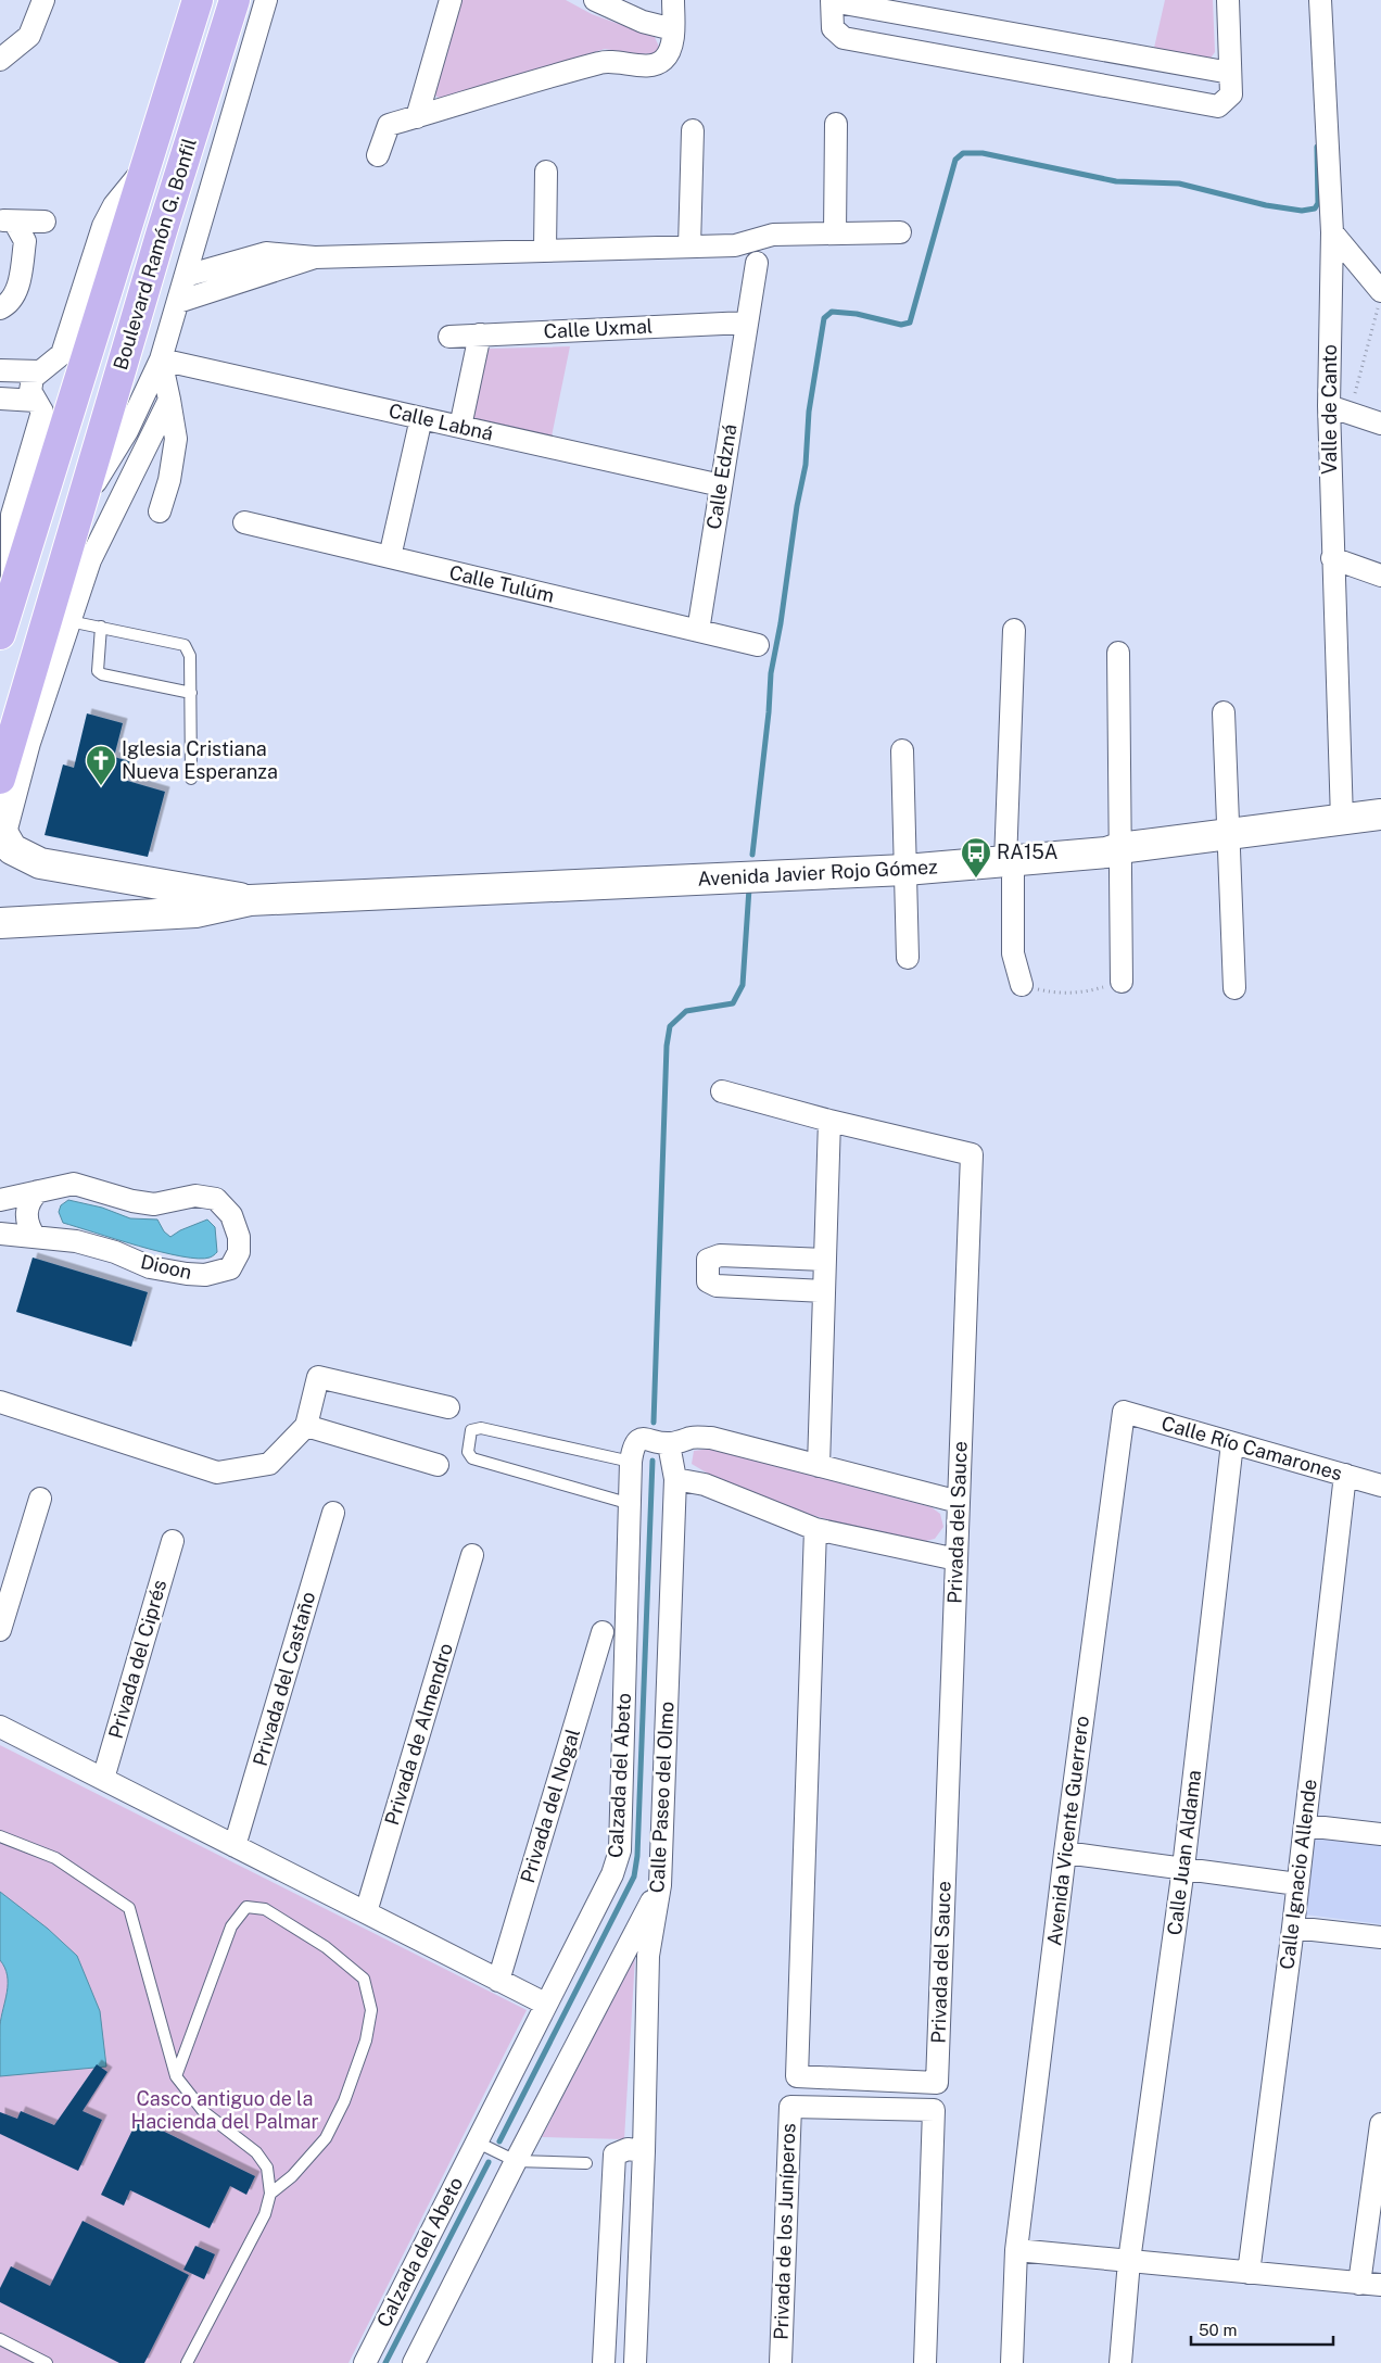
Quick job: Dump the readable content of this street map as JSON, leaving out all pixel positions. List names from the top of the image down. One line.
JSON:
{"streets":{"main road":["Boulevard Ramón G. Bonfil"],"street":["Calle Uxmal","Valle de Canto","Calle Labná","Calle Edzná","Calle Tulúm","Avenida Javier Rojo Gómez","Dioon","Calle Río Camarones","Privada del Sauce","Privada del Ciprés","Privada del Castaño","Privada de Almendro","Calzada del Abeto","Calle Paseo del Olmo","Privada del Nogal","Avenida Vicente Guerrero","Calle Juan Aldama","Calle Ignacio Allende","Privada de los Juníperos"]},"crossings":[["Boulevard Ramón G. Bonfil","Calle Labná"],["Calle Uxmal","Calle Edzná"],["Valle de Canto","Avenida Javier Rojo Gómez"],["Calle Labná","Calle Edzná"],["Calle Edzná","Calle Tulúm"],["Calle Río Camarones","Avenida Vicente Guerrero"],["Calle Río Camarones","Calle Juan Aldama"],["Calle Río Camarones","Calle Ignacio Allende"],["Calzada del Abeto","Calle Paseo del Olmo"]],"parks":["Casco antiguo de la Hacienda del Palmar"],"places":{"church":["Iglesia Cristiana Nueva Esperanza"],"bus stop":["RA15A"]},"scale_bar":"50 m"}
